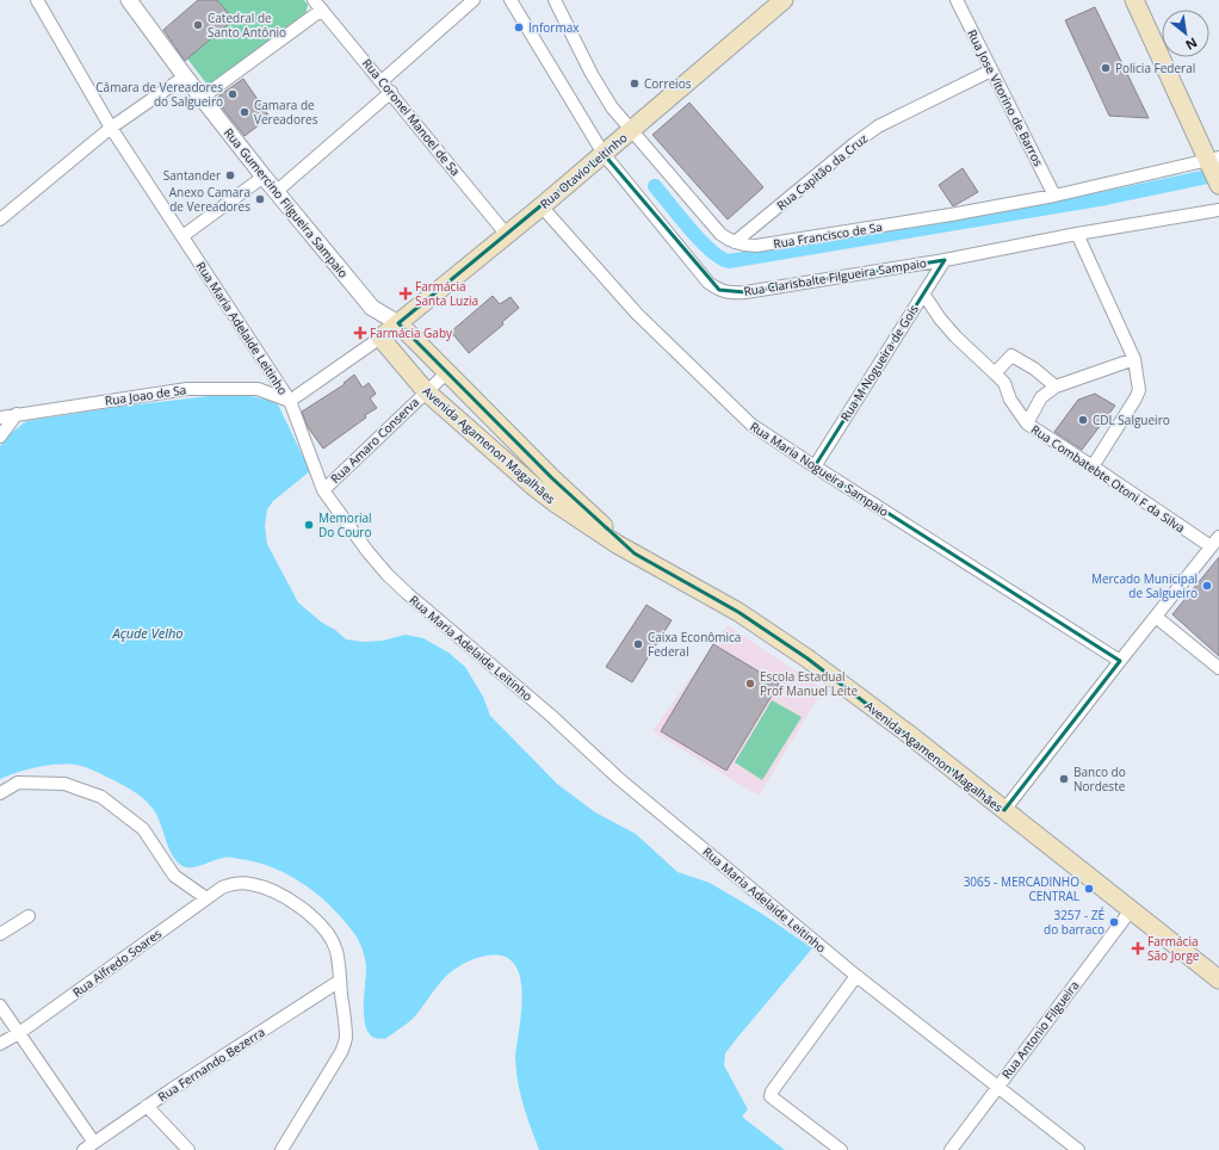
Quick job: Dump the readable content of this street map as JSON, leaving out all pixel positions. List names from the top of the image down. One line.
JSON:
{"streets":{"main road":["Rua Otavio Leitinho","Avenida Agamenon Magalhães"],"street":["Rua Jose Vitorino de Barros","Rua Coronel Manoel de Sa","Rua Capitão da Cruz","Rua Gumercino Filgueira Sampaio","Rua Francisco de Sa","Rua Clarisbalte Filgueira Sampaio","Rua Maria Adelaide Leitinho","Rua M Nogueira de Gois","Rua Joao de Sa","Rua Amaro Conserva","Rua Maria Nogueira Sampaio","Rua Combatebte Otoni F da Silva","Rua Alfredo Soares","Rua Antonio Filgueira","Rua Fernando Bezerra"]},"crossings":[["Rua Jose Vitorino de Barros","Rua Capitão da Cruz"],["Rua Jose Vitorino de Barros","Rua Francisco de Sa"],["Rua Coronel Manoel de Sa","Rua Otavio Leitinho"],["Rua Otavio Leitinho","Rua Gumercino Filgueira Sampaio"],["Rua Otavio Leitinho","Rua Francisco de Sa"],["Rua Otavio Leitinho","Rua Clarisbalte Filgueira Sampaio"],["Rua Otavio Leitinho","Avenida Agamenon Magalhães"],["Rua Otavio Leitinho","Rua Maria Nogueira Sampaio"],["Rua Capitão da Cruz","Rua Francisco de Sa"],["Rua Gumercino Filgueira Sampaio","Avenida Agamenon Magalhães"],["Rua Clarisbalte Filgueira Sampaio","Rua M Nogueira de Gois"],["Rua Maria Adelaide Leitinho","Rua Joao de Sa"],["Rua Maria Adelaide Leitinho","Rua Amaro Conserva"],["Rua Maria Adelaide Leitinho","Rua Antonio Filgueira"],["Rua M Nogueira de Gois","Rua Maria Nogueira Sampaio"],["Rua M Nogueira de Gois","Rua Combatebte Otoni F da Silva"],["Rua Amaro Conserva","Avenida Agamenon Magalhães"],["Avenida Agamenon Magalhães","Rua Antonio Filgueira"],["Rua Alfredo Soares","Rua Fernando Bezerra"]],"water":["Açude Velho"],"places":{"other":["Catedral de Santo Antônio","Informax","Policia Federal","Correios","Câmara de Vereadores do Salgueiro","Camara de Vereadores","Santander","Anexo Camara de Vereadores","CDL Salgueiro","Memorial Do Couro","Mercado Municipal de Salgueiro","Caixa Econômica Federal","Escola Estadual Prof Manuel Leite","Banco do Nordeste","3065 - MERCADINHO CENTRAL","3257 - ZÉ do barraco"],"health":["Farmácia Santa Luzia","Farmácia Gaby","Farmácia São Jorge"]},"north":"bottom right"}
